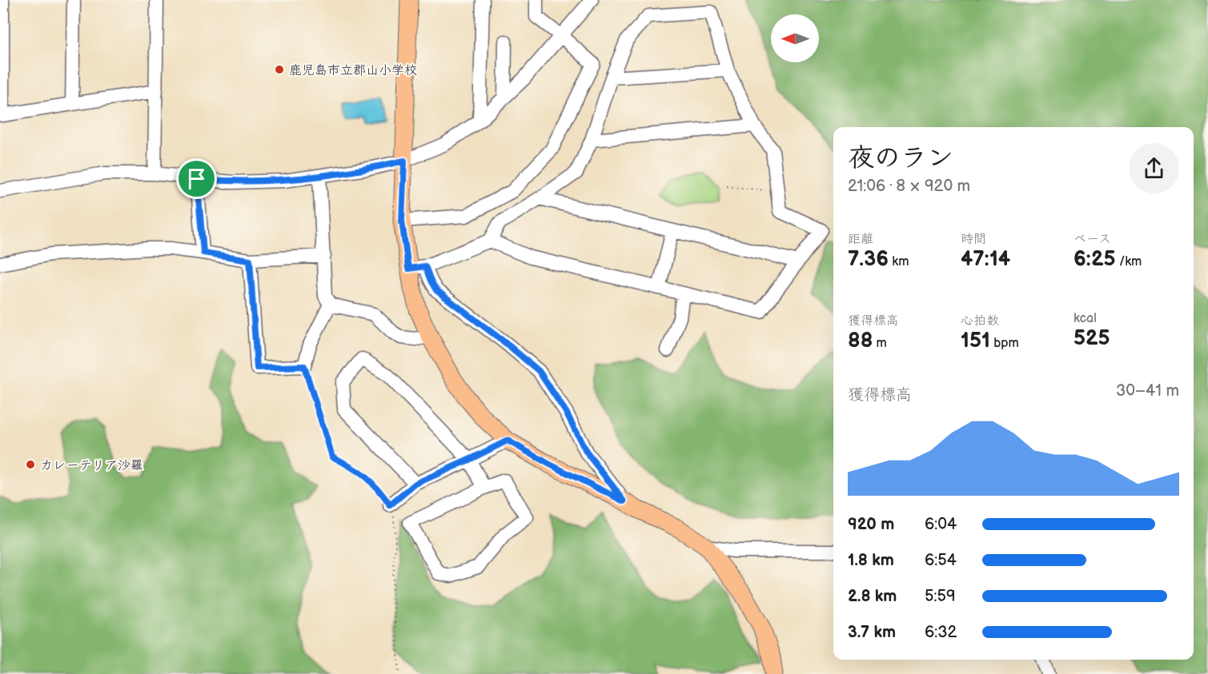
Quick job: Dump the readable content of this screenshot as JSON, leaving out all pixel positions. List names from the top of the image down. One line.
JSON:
{"places":["鹿児島市立郡山小学校","カレーテリア沙羅"],"north":"left","page":{"heading":["夜のラン","21:06 · 8 × 920 m"],"stats":[["距離","7.36 km"],["時間","47:14"],["ペース","6:25 /km"],["獲得標高","88 m"],["心拍数","151 bpm"],["kcal","525"]],"chart":["獲得標高","30–41 m"],"list":[{"name":"920 m","note":"6:04"},{"name":"1.8 km","note":"6:54"},{"name":"2.8 km","note":"5:59"},{"name":"3.7 km","note":"6:32"}]}}
